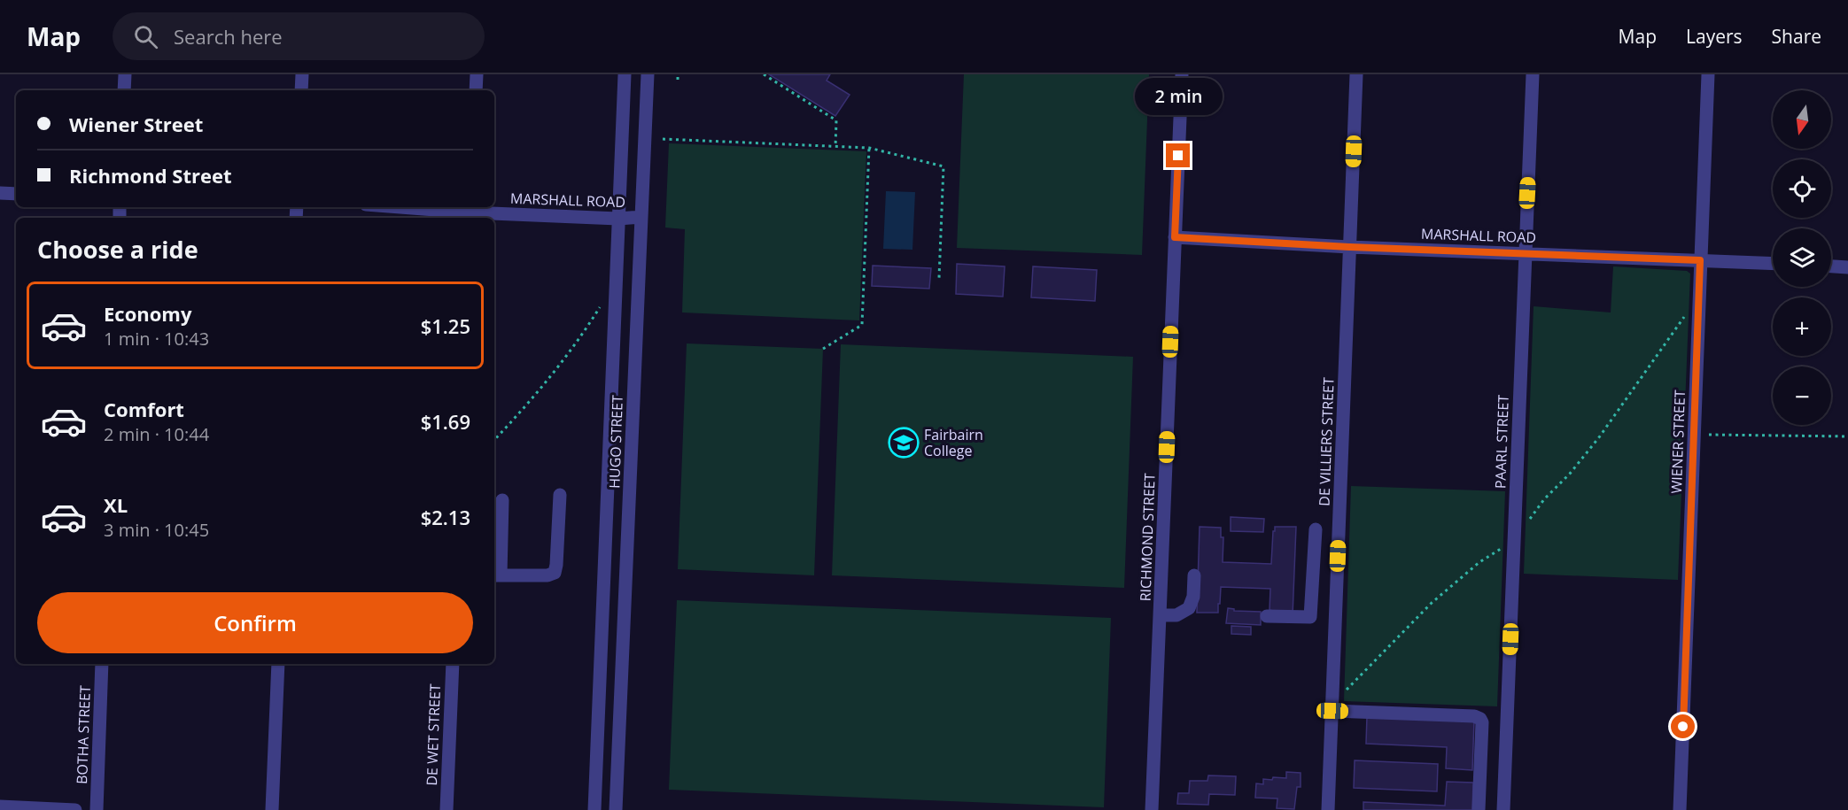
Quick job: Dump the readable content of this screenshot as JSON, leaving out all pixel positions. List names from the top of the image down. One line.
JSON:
{"streets":{"street":["MARSHALL ROAD","HUGO STREET","DE VILLIERS STREET","PAARL STREET","WIENER STREET","RICHMOND STREET","BOTHA STREET","DE WET STREET"]},"crossings":[["MARSHALL ROAD","HUGO STREET"],["MARSHALL ROAD","DE VILLIERS STREET"],["MARSHALL ROAD","PAARL STREET"],["MARSHALL ROAD","WIENER STREET"],["MARSHALL ROAD","RICHMOND STREET"]],"places":{"school or university":["Fairbairn College"]},"north":"bottom","page":{"header":"Map","search":"Search here","nav":["Map","Layers","Share"],"bubble":"2 min","map_buttons":["+","−"],"banner":["Wiener Street","Richmond Street"],"heading":"Choose a ride","list":[{"name":"Economy","note":"1 min · 10:43","value":"$1.25"},{"name":"Comfort","note":"2 min · 10:44","value":"$1.69"},{"name":"XL","note":"3 min · 10:45","value":"$2.13"}],"buttons":"Confirm"}}
